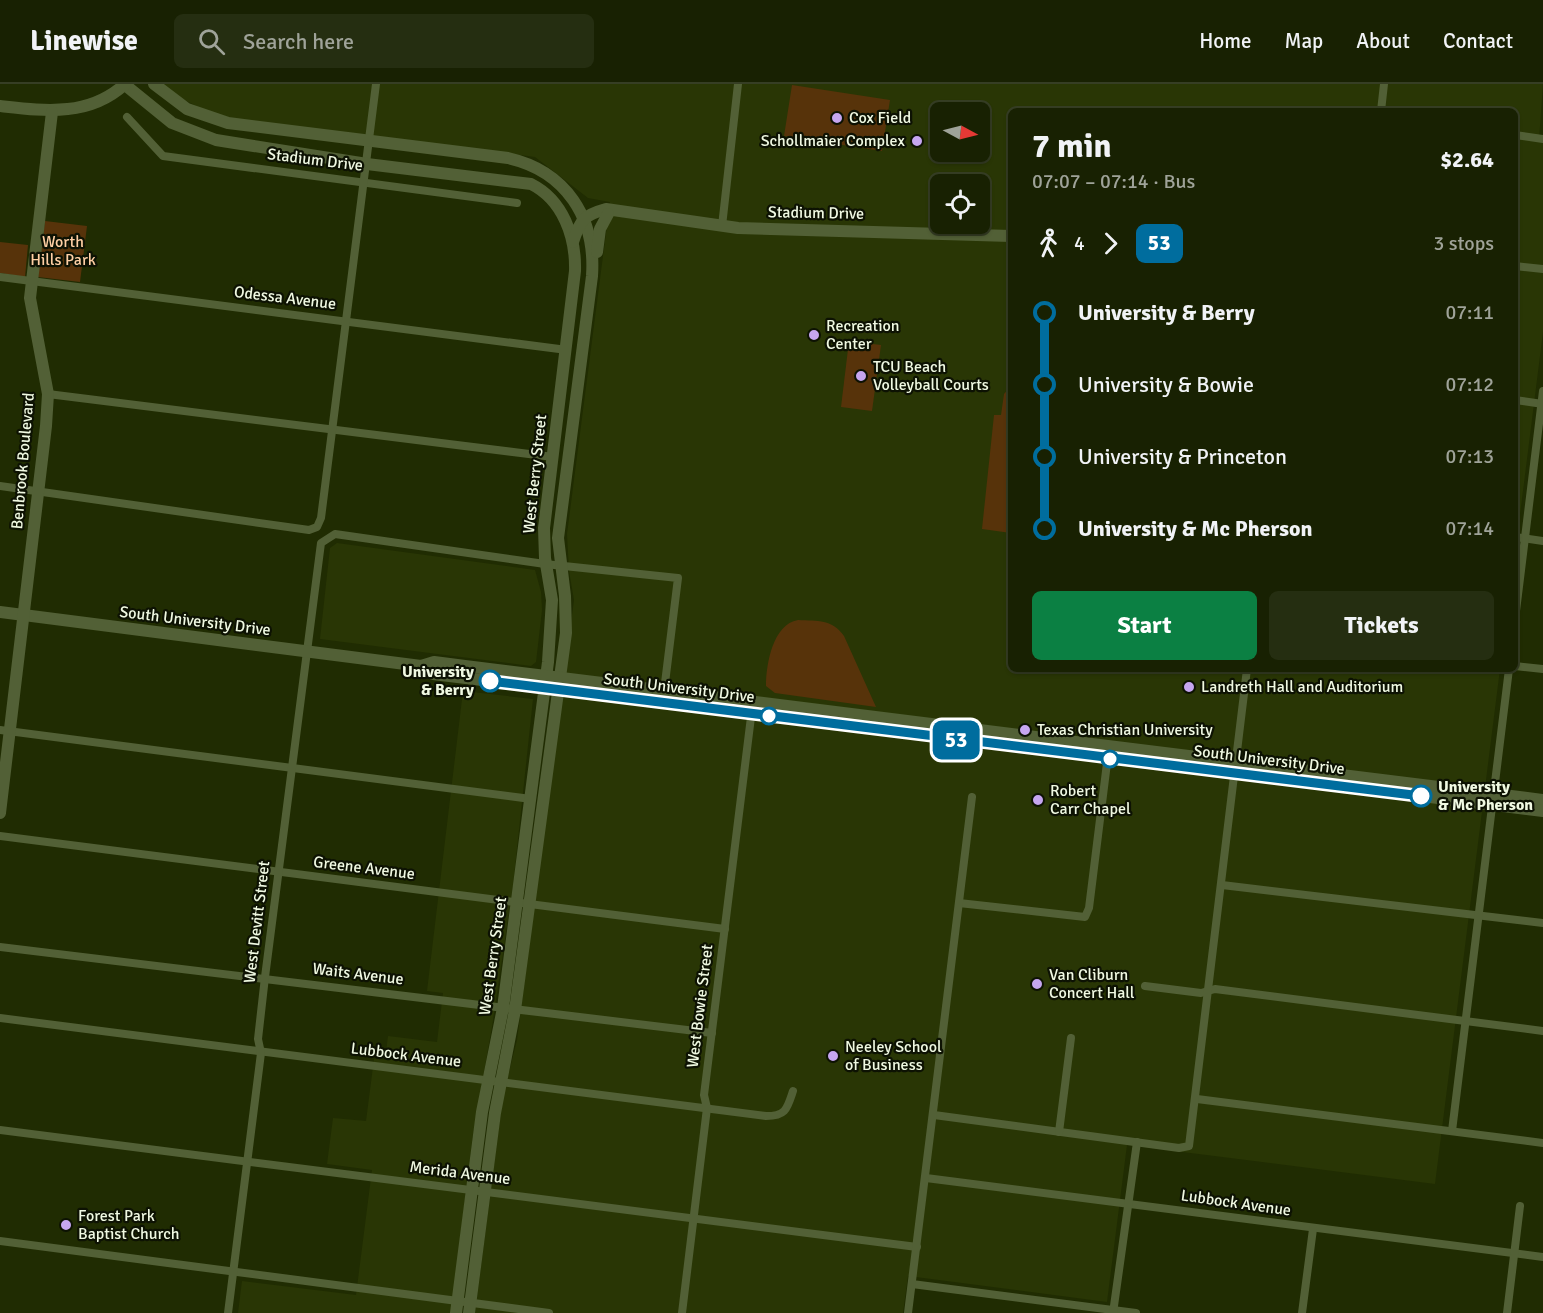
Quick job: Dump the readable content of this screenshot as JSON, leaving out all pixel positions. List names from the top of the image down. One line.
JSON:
{"streets":{"main road":["Stadium Drive","Benbrook Boulevard","West Berry Street","South University Drive"],"street":["Odessa Avenue","Greene Avenue","West Devitt Street","Waits Avenue","West Bowie Street","Lubbock Avenue","Merida Avenue"]},"crossings":[["Stadium Drive","West Berry Street"],["Odessa Avenue","Benbrook Boulevard"],["Odessa Avenue","West Berry Street"],["Benbrook Boulevard","South University Drive"],["West Berry Street","South University Drive"],["West Berry Street","Greene Avenue"],["West Berry Street","West Devitt Street"],["West Berry Street","Waits Avenue"],["West Berry Street","Lubbock Avenue"],["West Berry Street","Merida Avenue"],["South University Drive","West Devitt Street"],["South University Drive","West Bowie Street"],["Greene Avenue","West Devitt Street"],["Greene Avenue","West Bowie Street"],["West Devitt Street","Waits Avenue"],["West Devitt Street","Lubbock Avenue"],["West Devitt Street","Merida Avenue"],["Waits Avenue","West Bowie Street"],["West Bowie Street","Lubbock Avenue"],["West Bowie Street","Merida Avenue"]],"parks":["Worth Hills Park"],"places":["Cox Field","Schollmaier Complex","Recreation Center","TCU Beach Volleyball Courts","University & Berry","Landreth Hall and Auditorium","Texas Christian University","University & Mc Pherson","Robert Carr Chapel","Van Cliburn Concert Hall","Neeley School of Business","Forest Park Baptist Church"],"lines":["bus line 53"],"north":"right","page":{"header":"Linewise","search":"Search here","nav":["Home","Map","About","Contact"],"on_map":"53","heading":["7 min","07:07 – 07:14 · Bus","$2.64"],"legs":["4","53","3 stops"],"list":[{"name":"University & Berry","value":"07:11"},{"name":"University & Bowie","value":"07:12"},{"name":"University & Princeton","value":"07:13"},{"name":"University & Mc Pherson","value":"07:14"}],"buttons":["Start","Tickets"]}}
